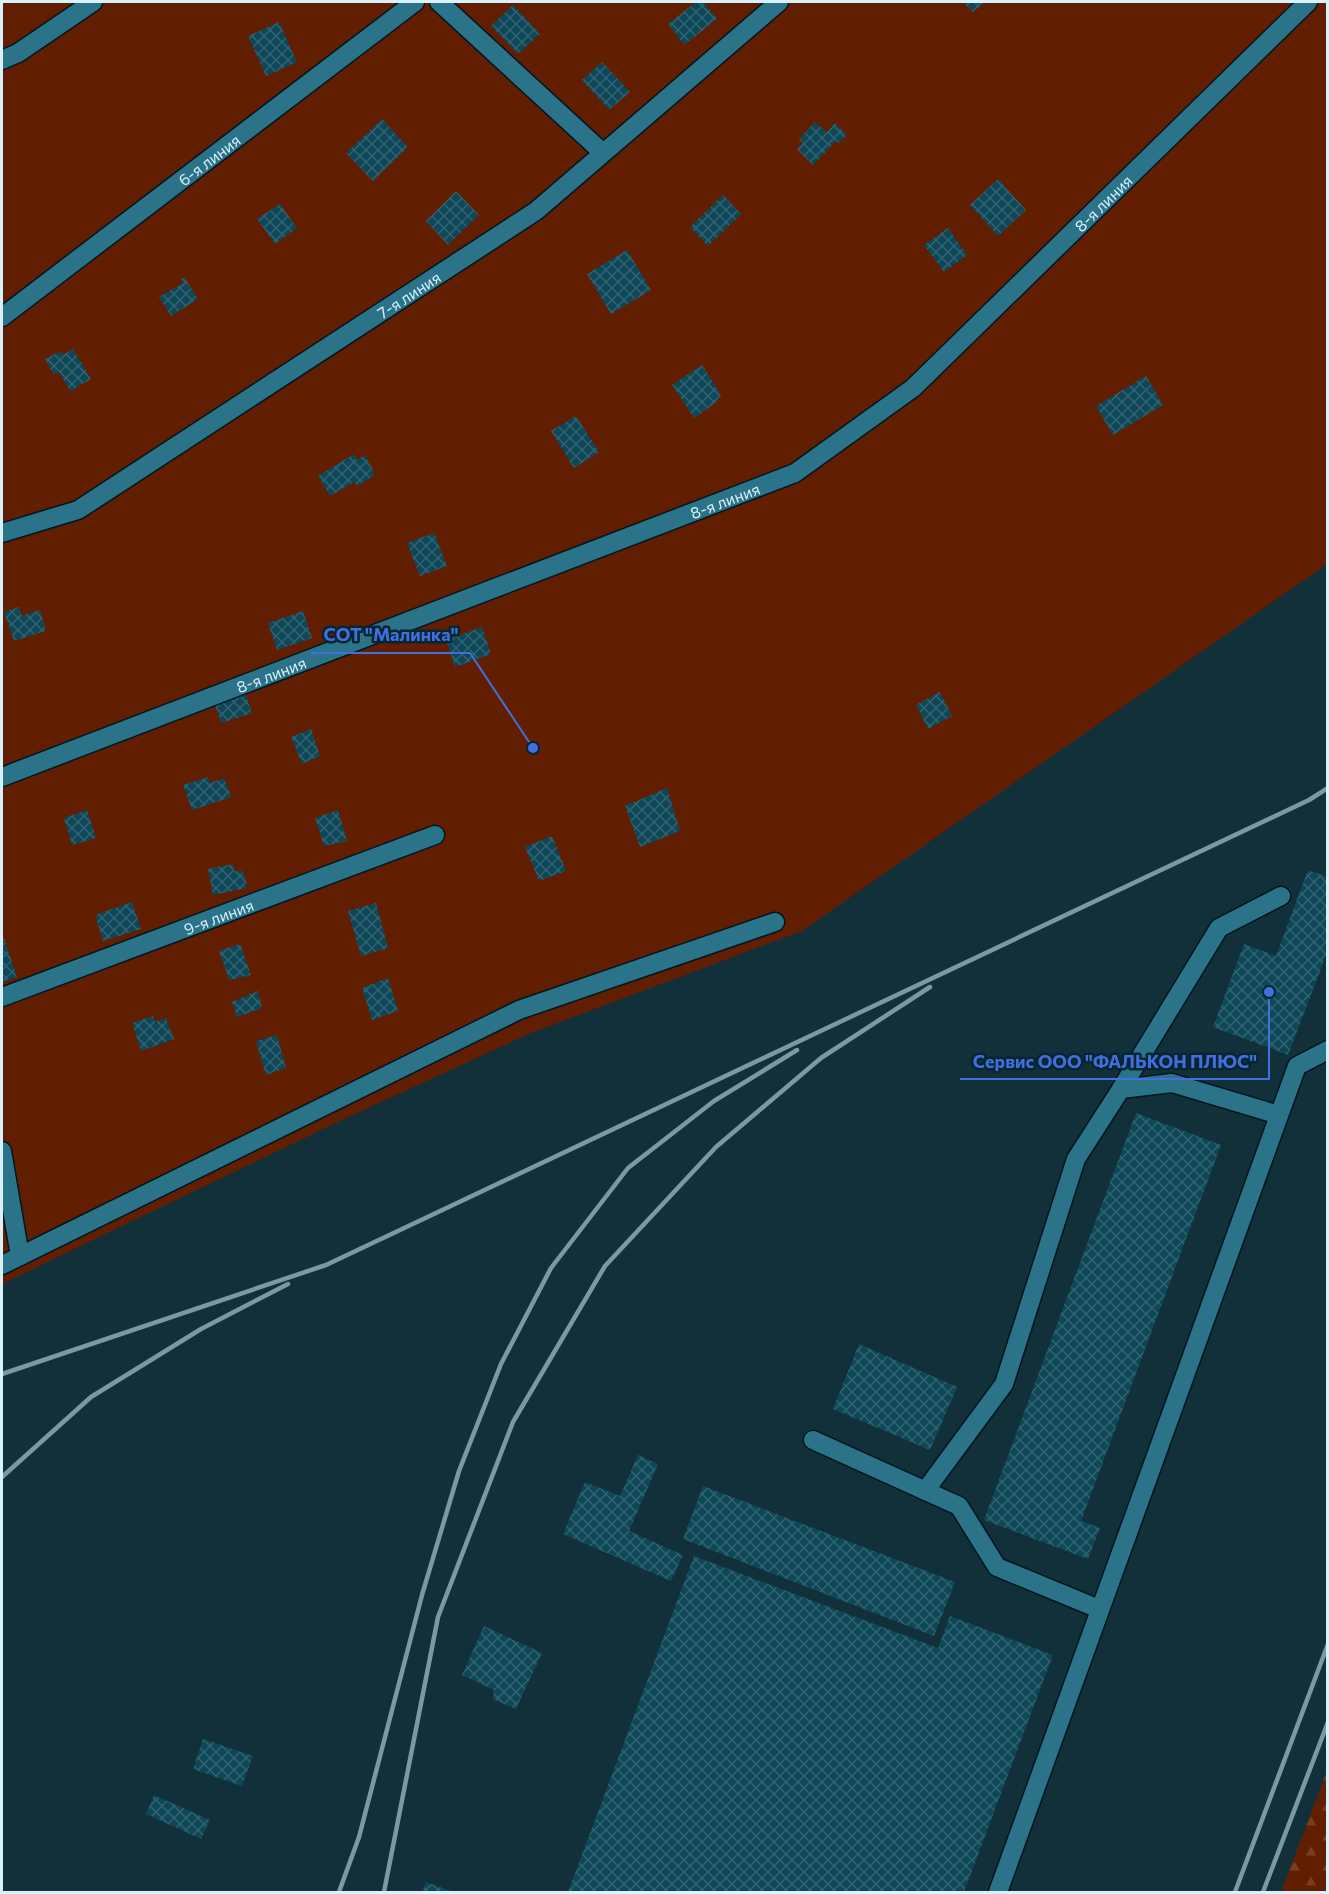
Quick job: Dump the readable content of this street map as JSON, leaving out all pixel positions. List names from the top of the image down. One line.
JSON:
{"streets":{"lane":["6-я линия","8-я линия","7-я линия","9-я линия"]},"places":["СОТ \"Малинка\"","Сервис ООО \"ФАЛЬКОН ПЛЮС\""]}
